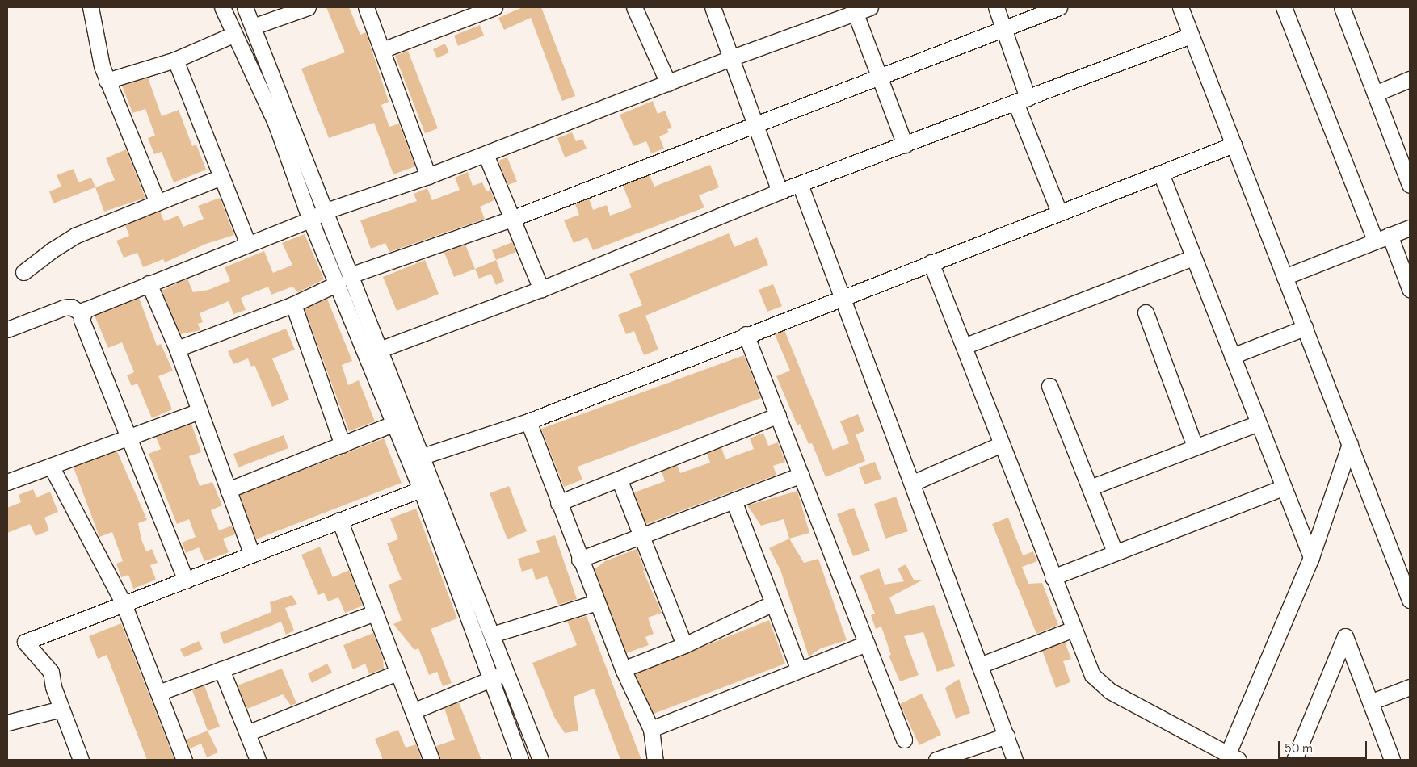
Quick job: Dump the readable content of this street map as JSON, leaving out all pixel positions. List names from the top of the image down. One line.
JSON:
{"scale_bar":"50 m"}
